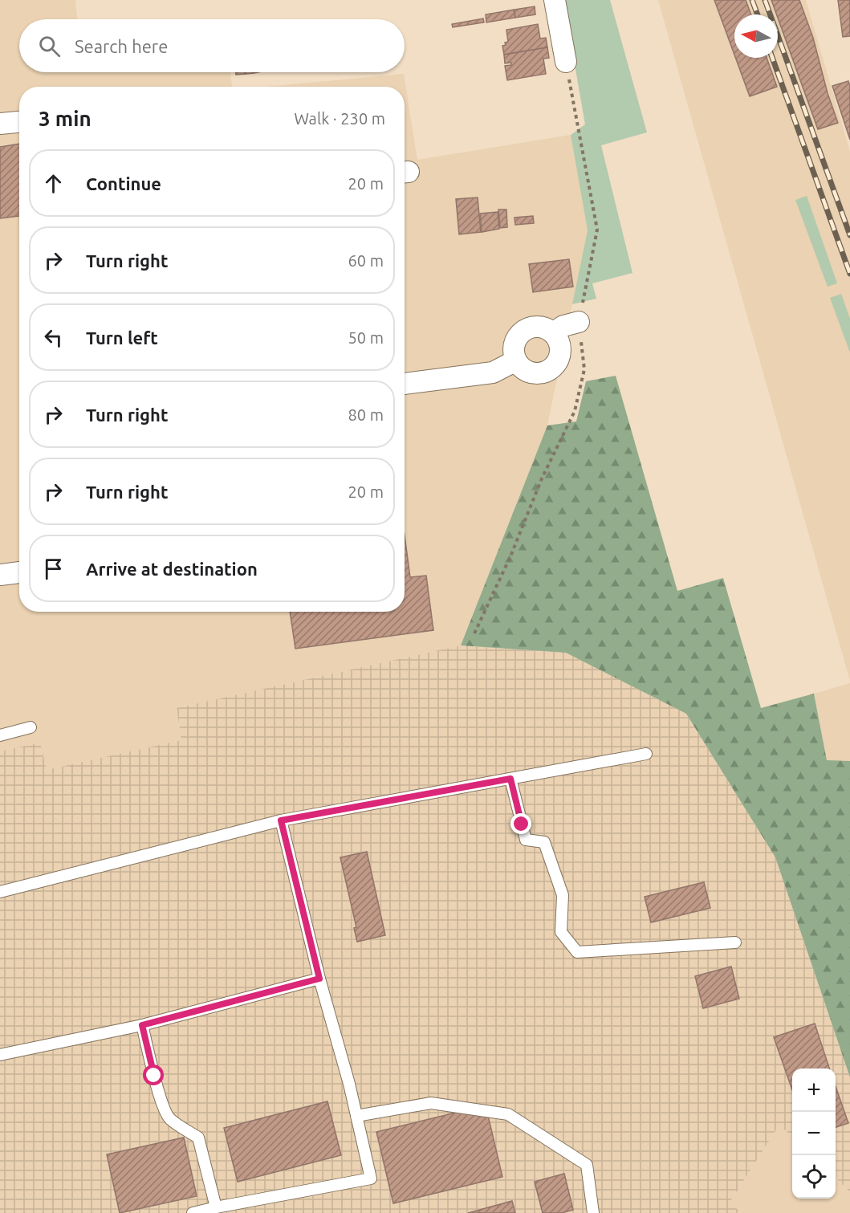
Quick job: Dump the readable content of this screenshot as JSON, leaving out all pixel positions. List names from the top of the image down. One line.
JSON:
{"north":"left","page":{"search":"Search here","heading":["3 min","Walk · 230 m"],"list":[["Continue","20 m"],["Turn right","60 m"],["Turn left","50 m"],["Turn right","80 m"],["Turn right","20 m"],"Arrive at destination"],"map_buttons":["+","−"]}}
